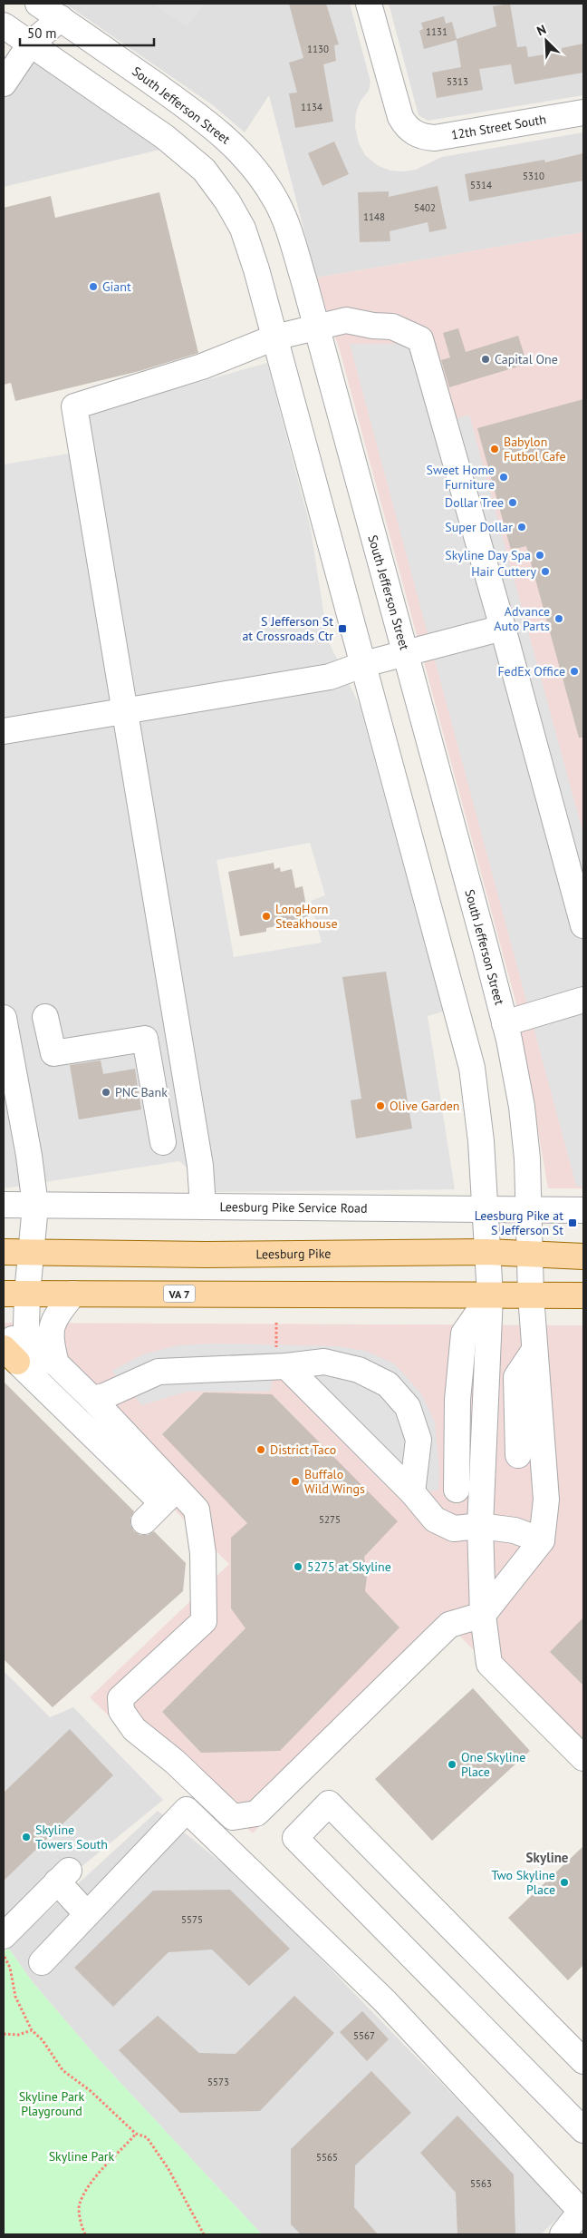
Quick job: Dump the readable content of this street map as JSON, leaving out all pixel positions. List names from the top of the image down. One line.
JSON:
{"streets":{"main road":["Leesburg Pike","VA 7"],"street":["South Jefferson Street","12th Street South","Leesburg Pike Service Road"]},"crossings":[["South Jefferson Street","Leesburg Pike Service Road"],["South Jefferson Street","Leesburg Pike"],["South Jefferson Street","VA 7"]],"districts":["Skyline"],"parks":["Skyline Park Playground","Skyline Park"],"places":{"other":["Giant","Capital One","Babylon Futbol Cafe","Sweet Home Furniture","Dollar Tree","Super Dollar","Skyline Day Spa","Hair Cuttery","Advance Auto Parts","FedEx Office","LongHorn Steakhouse","PNC Bank","Olive Garden","District Taco","Buffalo Wild Wings","5275 at Skyline","One Skyline Place","Skyline Towers South","Two Skyline Place"],"transit":["S Jefferson St at Crossroads Ctr","Leesburg Pike at S Jefferson St"]},"house_numbers":["1131","1130","5313","1134","5310","5314","5402","1148","5275","5575","5567","5573","5565","5563"],"scale_bar":"50 m","north":"top left"}
